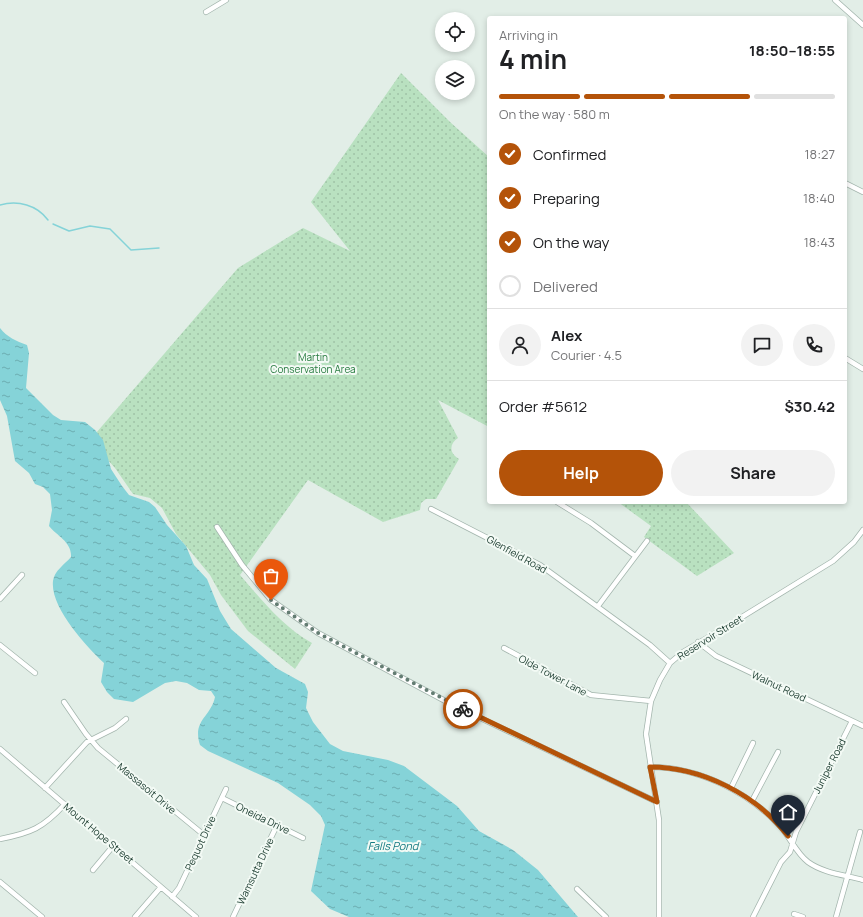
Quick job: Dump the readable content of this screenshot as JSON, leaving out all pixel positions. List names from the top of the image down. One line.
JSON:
{"streets":{"street":["Glenfield Road","Reservoir Street","Olde Tower Lane","Walnut Road","Juniper Road","Massasoit Drive","Oneida Drive","Mount Hope Street","Pequot Drive","Wamsutta Drive"]},"crossings":[["Glenfield Road","Reservoir Street"],["Reservoir Street","Olde Tower Lane"],["Reservoir Street","Walnut Road"],["Walnut Road","Juniper Road"],["Massasoit Drive","Pequot Drive"],["Oneida Drive","Pequot Drive"],["Oneida Drive","Wamsutta Drive"],["Mount Hope Street","Pequot Drive"]],"water":["Falls Pond"],"parks":["Martin Conservation Area"],"page":{"heading":["4 min","Arriving in","18:50–18:55"],"panel":["Alex","Courier · 4.5","Order #5612","$30.42"],"bar":"On the way · 580 m","list":[["Confirmed","18:27"],["Preparing","18:40"],["On the way","18:43"],"Delivered"],"buttons":["Help","Share"]}}
